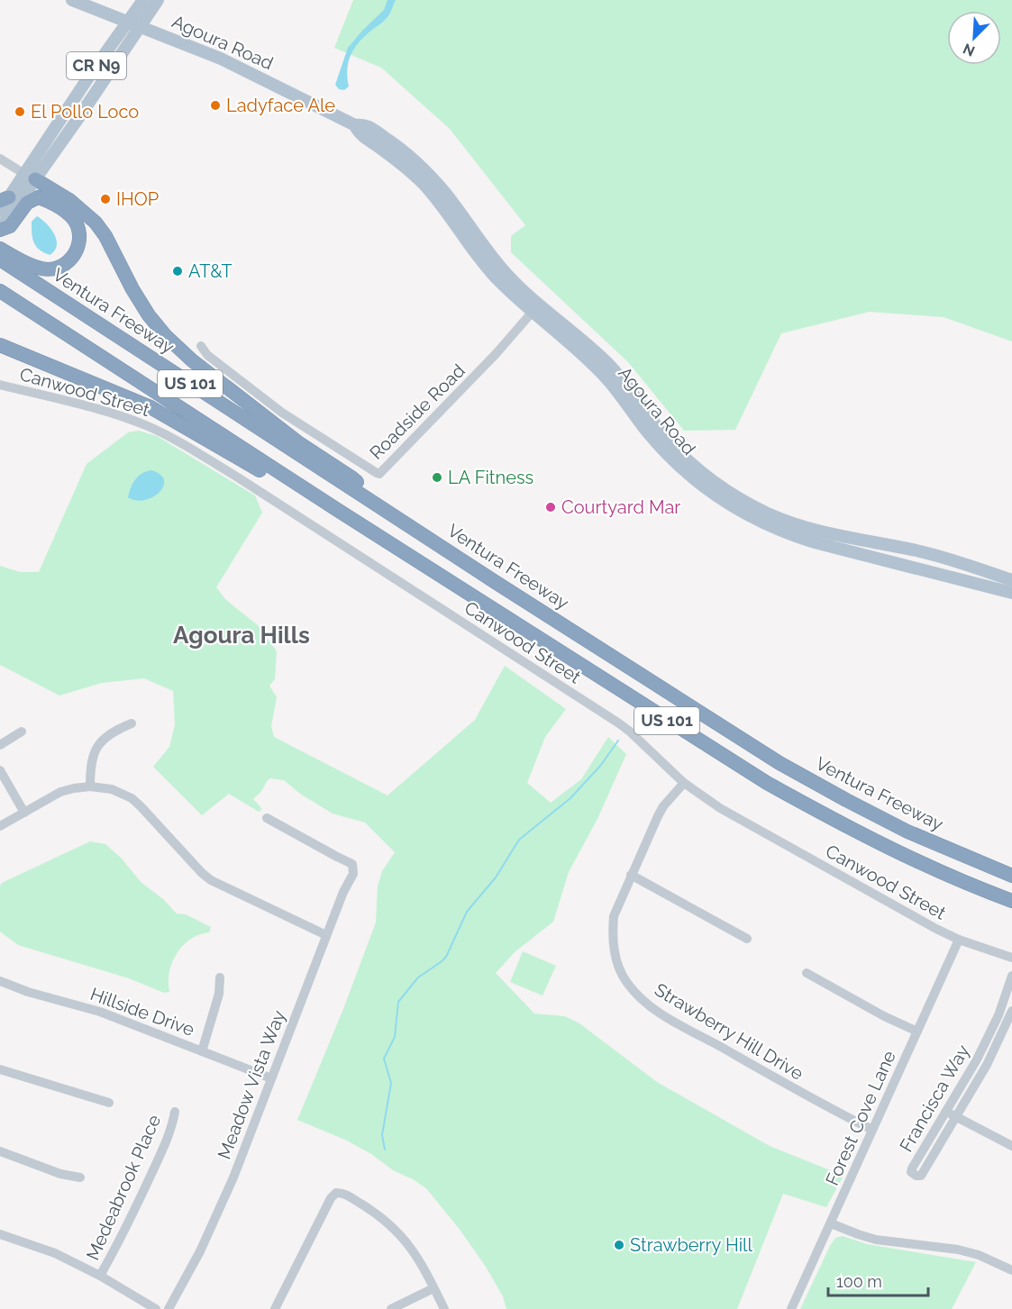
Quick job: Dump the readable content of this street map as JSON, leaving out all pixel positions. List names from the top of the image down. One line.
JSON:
{"streets":{"highway":["Ventura Freeway","US 101"],"main road":["Agoura Road","CR N9"],"street":["Canwood Street","Roadside Road","Hillside Drive","Strawberry Hill Drive","Meadow Vista Way","Francisca Way","Forest Cove Lane","Medeabrook Place"]},"crossings":[["Agoura Road","CR N9"],["Agoura Road","Roadside Road"],["Canwood Street","Strawberry Hill Drive"],["Canwood Street","Forest Cove Lane"],["Hillside Drive","Meadow Vista Way"],["Strawberry Hill Drive","Forest Cove Lane"]],"districts":["Agoura Hills"],"places":["Ladyface Ale","El Pollo Loco","IHOP","AT&T","LA Fitness","Courtyard Mar","Strawberry Hill"],"scale_bar":"100 m","north":"bottom left"}
